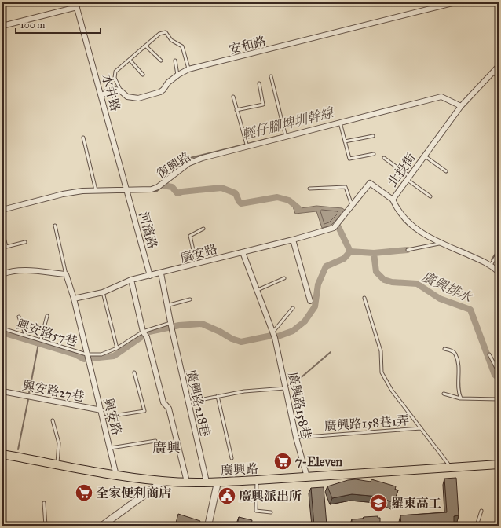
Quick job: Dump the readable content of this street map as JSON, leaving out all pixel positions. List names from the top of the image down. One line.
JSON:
{"streets":{"main road":["廣興路"],"street":["安和路","水井路","復興路","北投街","河濱路","廣安路","興安路27巷","廣興路218巷","廣興路158巷","興安路"],"lane":["興安路57巷","廣興路158巷1弄"]},"crossings":[["水井路","復興路"],["水井路","河濱路"],["復興路","北投街"],["復興路","河濱路"],["北投街","廣安路"],["河濱路","廣安路"],["興安路57巷","廣興路218巷"],["興安路57巷","興安路"],["興安路27巷","興安路"],["廣興路218巷","廣興路"],["廣興路158巷","廣興路158巷1弄"],["廣興路158巷","廣興路"],["興安路","廣興路"]],"districts":["廣興"],"water":["輕仔腳埤圳幹線","廣興排水"],"places":{"supermarket":["7-Eleven","全家便利商店"],"public building":["廣興派出所"],"school or university":["羅東高工"]},"scale_bar":"100 m"}
